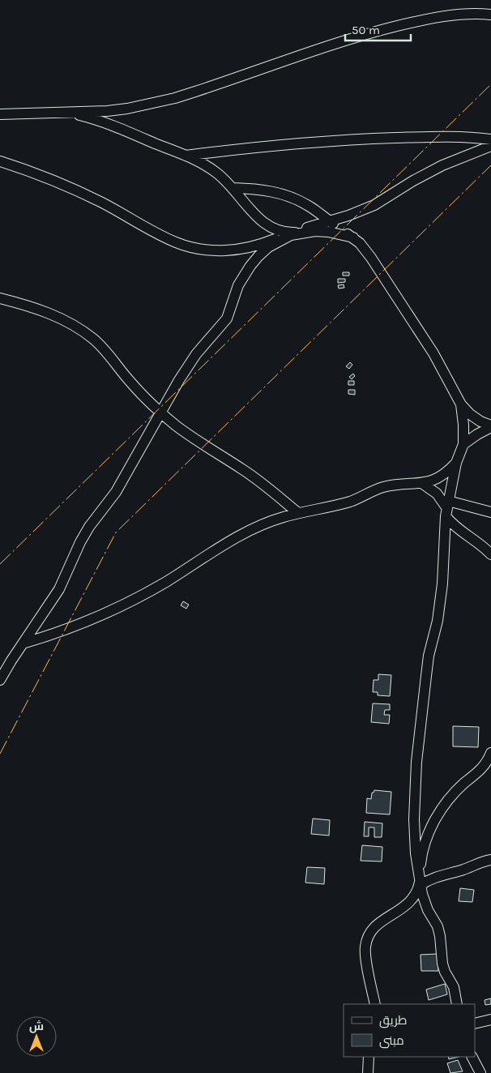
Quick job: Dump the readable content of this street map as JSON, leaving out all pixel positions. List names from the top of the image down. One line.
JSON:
{"legend":["طريق","مبنى"],"scale_bar":"50 m","north":"top"}
